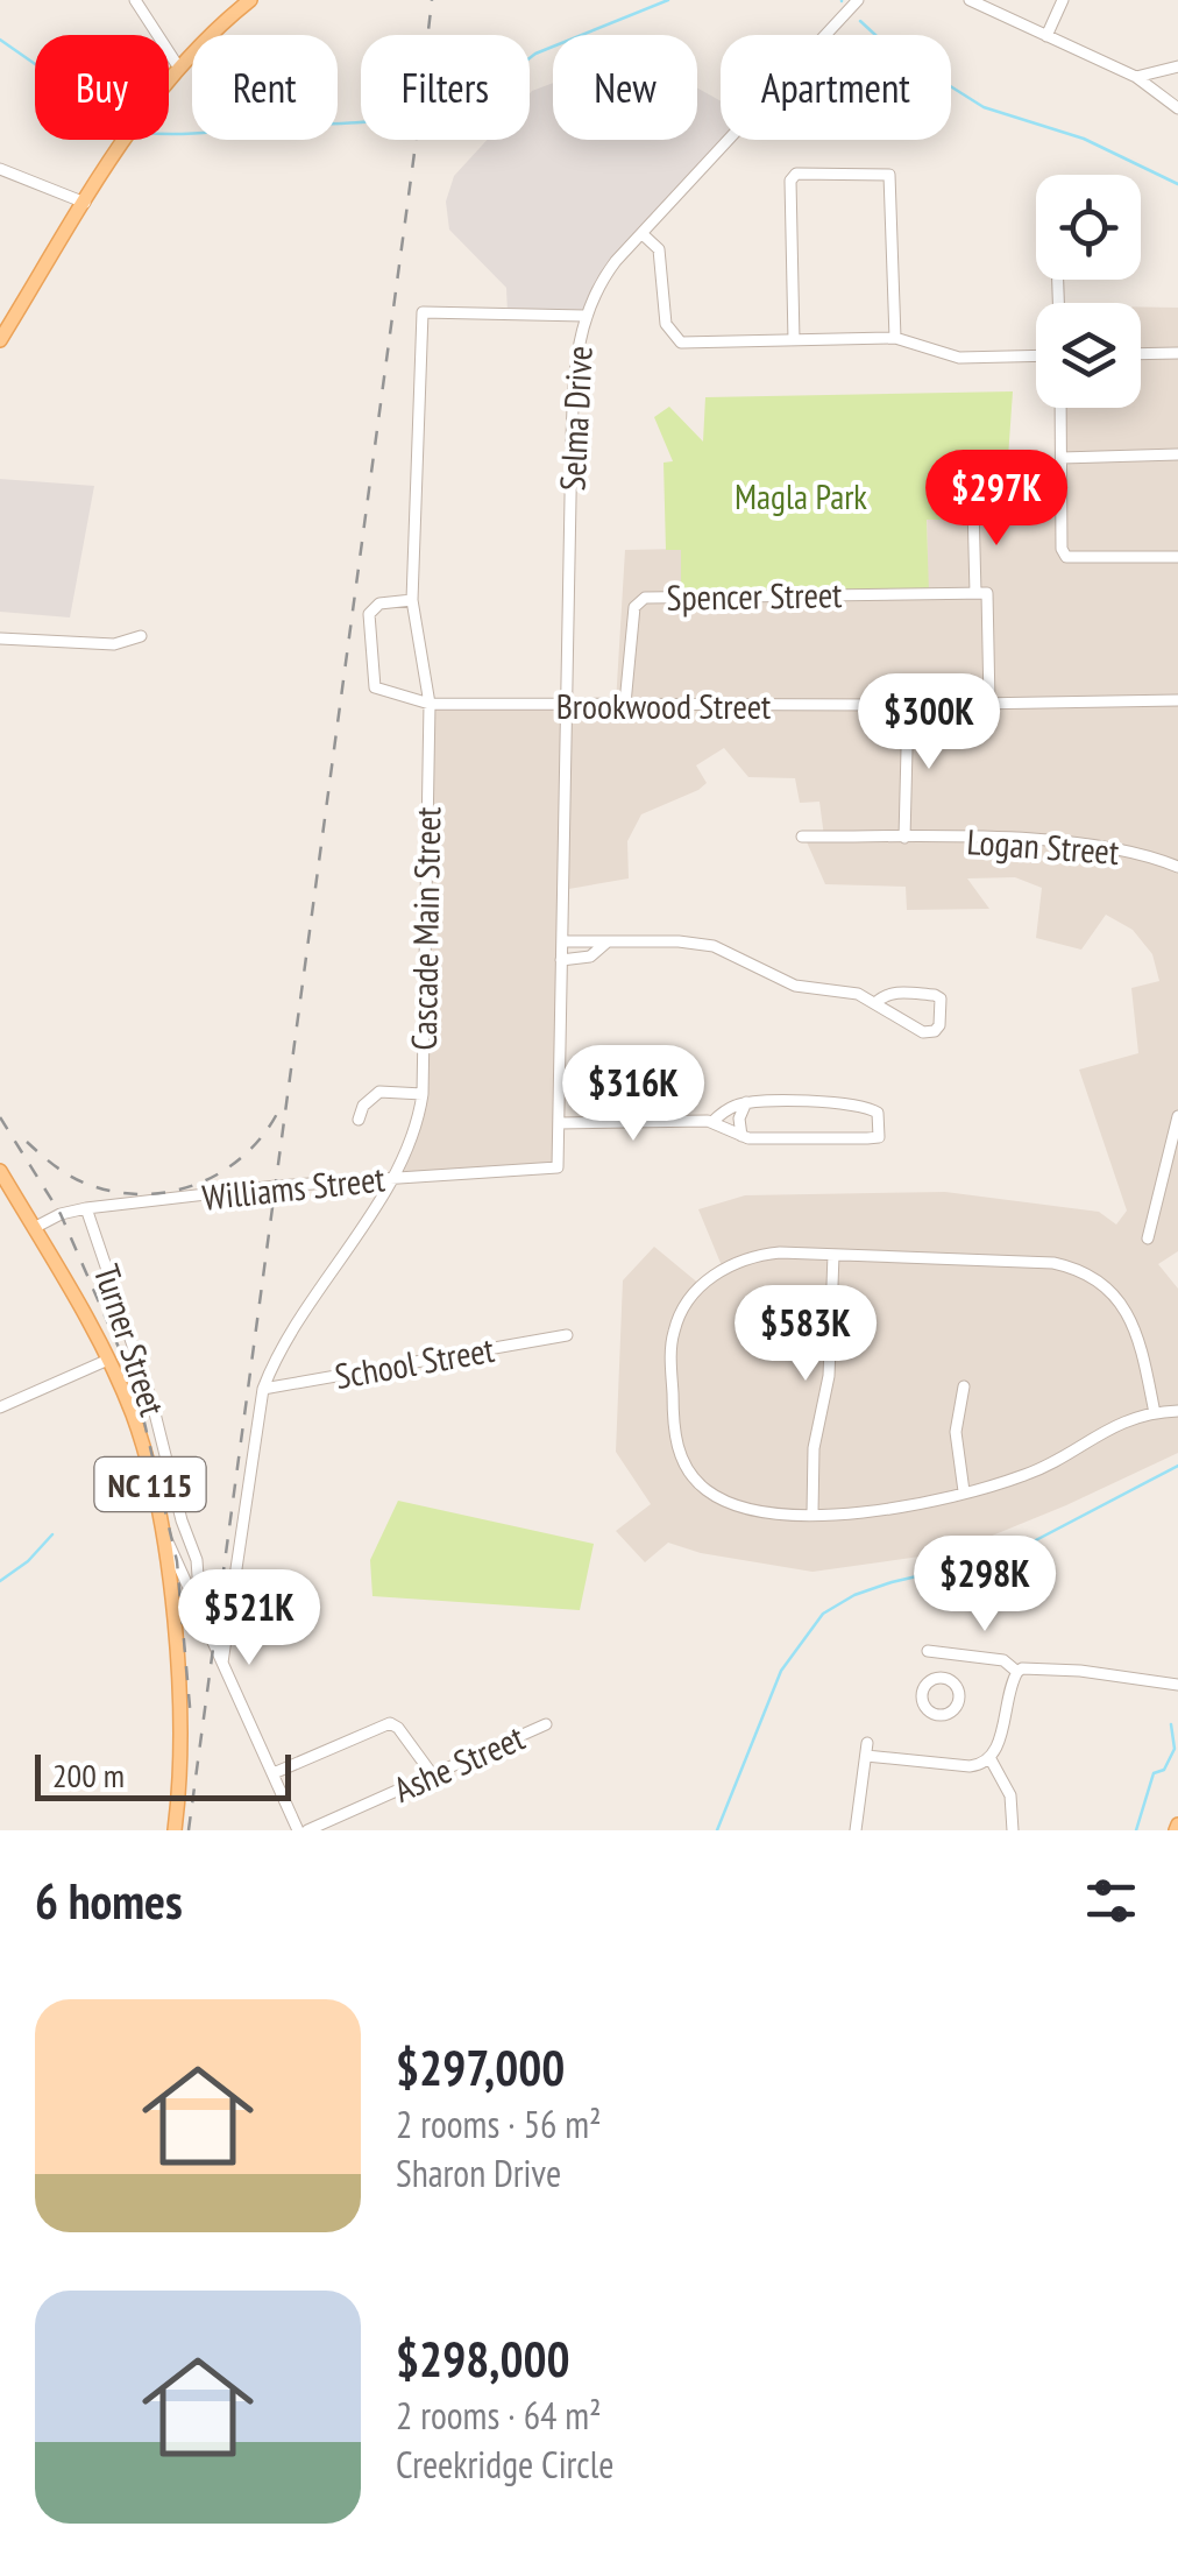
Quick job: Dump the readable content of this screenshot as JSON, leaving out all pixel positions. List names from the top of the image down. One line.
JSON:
{"streets":{"main road":["NC 115"],"street":["Selma Drive","Spencer Street","Brookwood Street","Logan Street","Cascade Main Street","Williams Street","Turner Street","School Street","Ashe Street"]},"crossings":[["Selma Drive","Brookwood Street"],["Selma Drive","Cascade Main Street"],["Selma Drive","Williams Street"],["Spencer Street","Brookwood Street"],["Brookwood Street","Cascade Main Street"],["Cascade Main Street","Williams Street"],["Cascade Main Street","School Street"],["Williams Street","Turner Street"],["Williams Street","NC 115"]],"parks":["Magla Park"],"scale_bar":"200 m","page":{"chip":["Buy","Rent","Filters","New","Apartment"],"price":["$297K","$300K","$316K","$583K","$298K","$521K"],"scale":"200 m","heading":"6 homes","list":[{"name":"$297,000","note":"2 rooms · 56 m² · Sharon Drive"},{"name":"$298,000","note":"2 rooms · 64 m² · Creekridge Circle"}]}}
